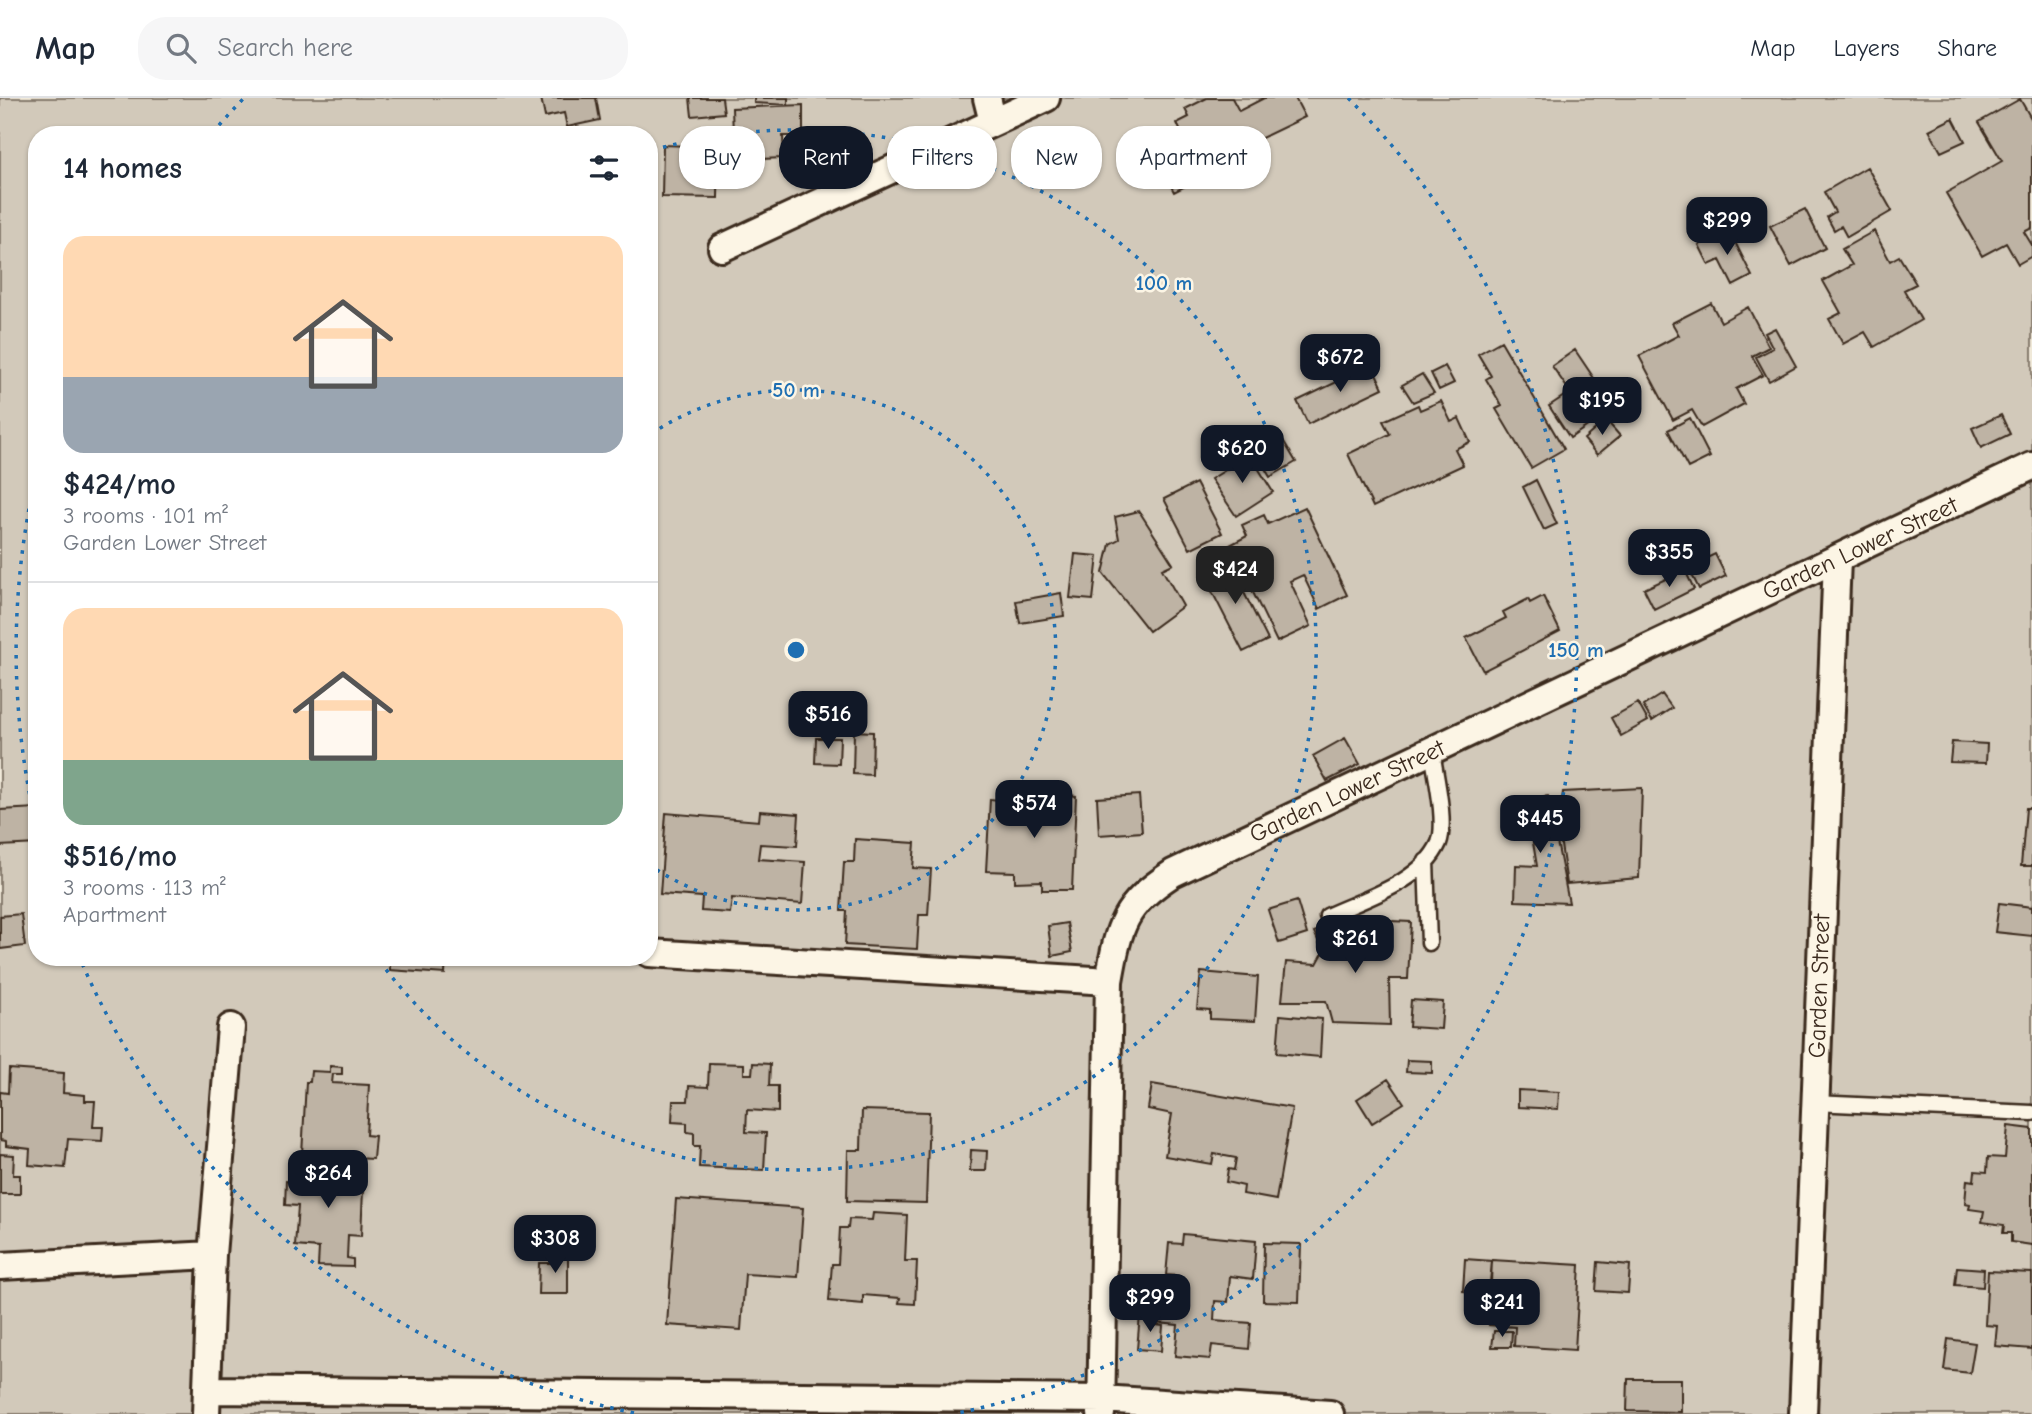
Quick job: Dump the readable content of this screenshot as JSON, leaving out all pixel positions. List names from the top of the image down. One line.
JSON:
{"streets":{"street":["Garden Lower Street","Garden Street"]},"crossings":[["Garden Lower Street","Garden Street"]],"page":{"header":"Map","search":"Search here","nav":["Map","Layers","Share"],"chip":["Buy","Rent","Filters","New","Apartment"],"heading":"14 homes","price":["$299","$672","$195","$620","$355","$424","$516","$574","$445","$261","$264","$308","$299","$241"],"list":[{"name":"$424/mo","note":"3 rooms · 101 m² · Garden Lower Street"},{"name":"$516/mo","note":"3 rooms · 113 m² · Apartment"}]},"rings":["100 m","50 m","150 m"]}
